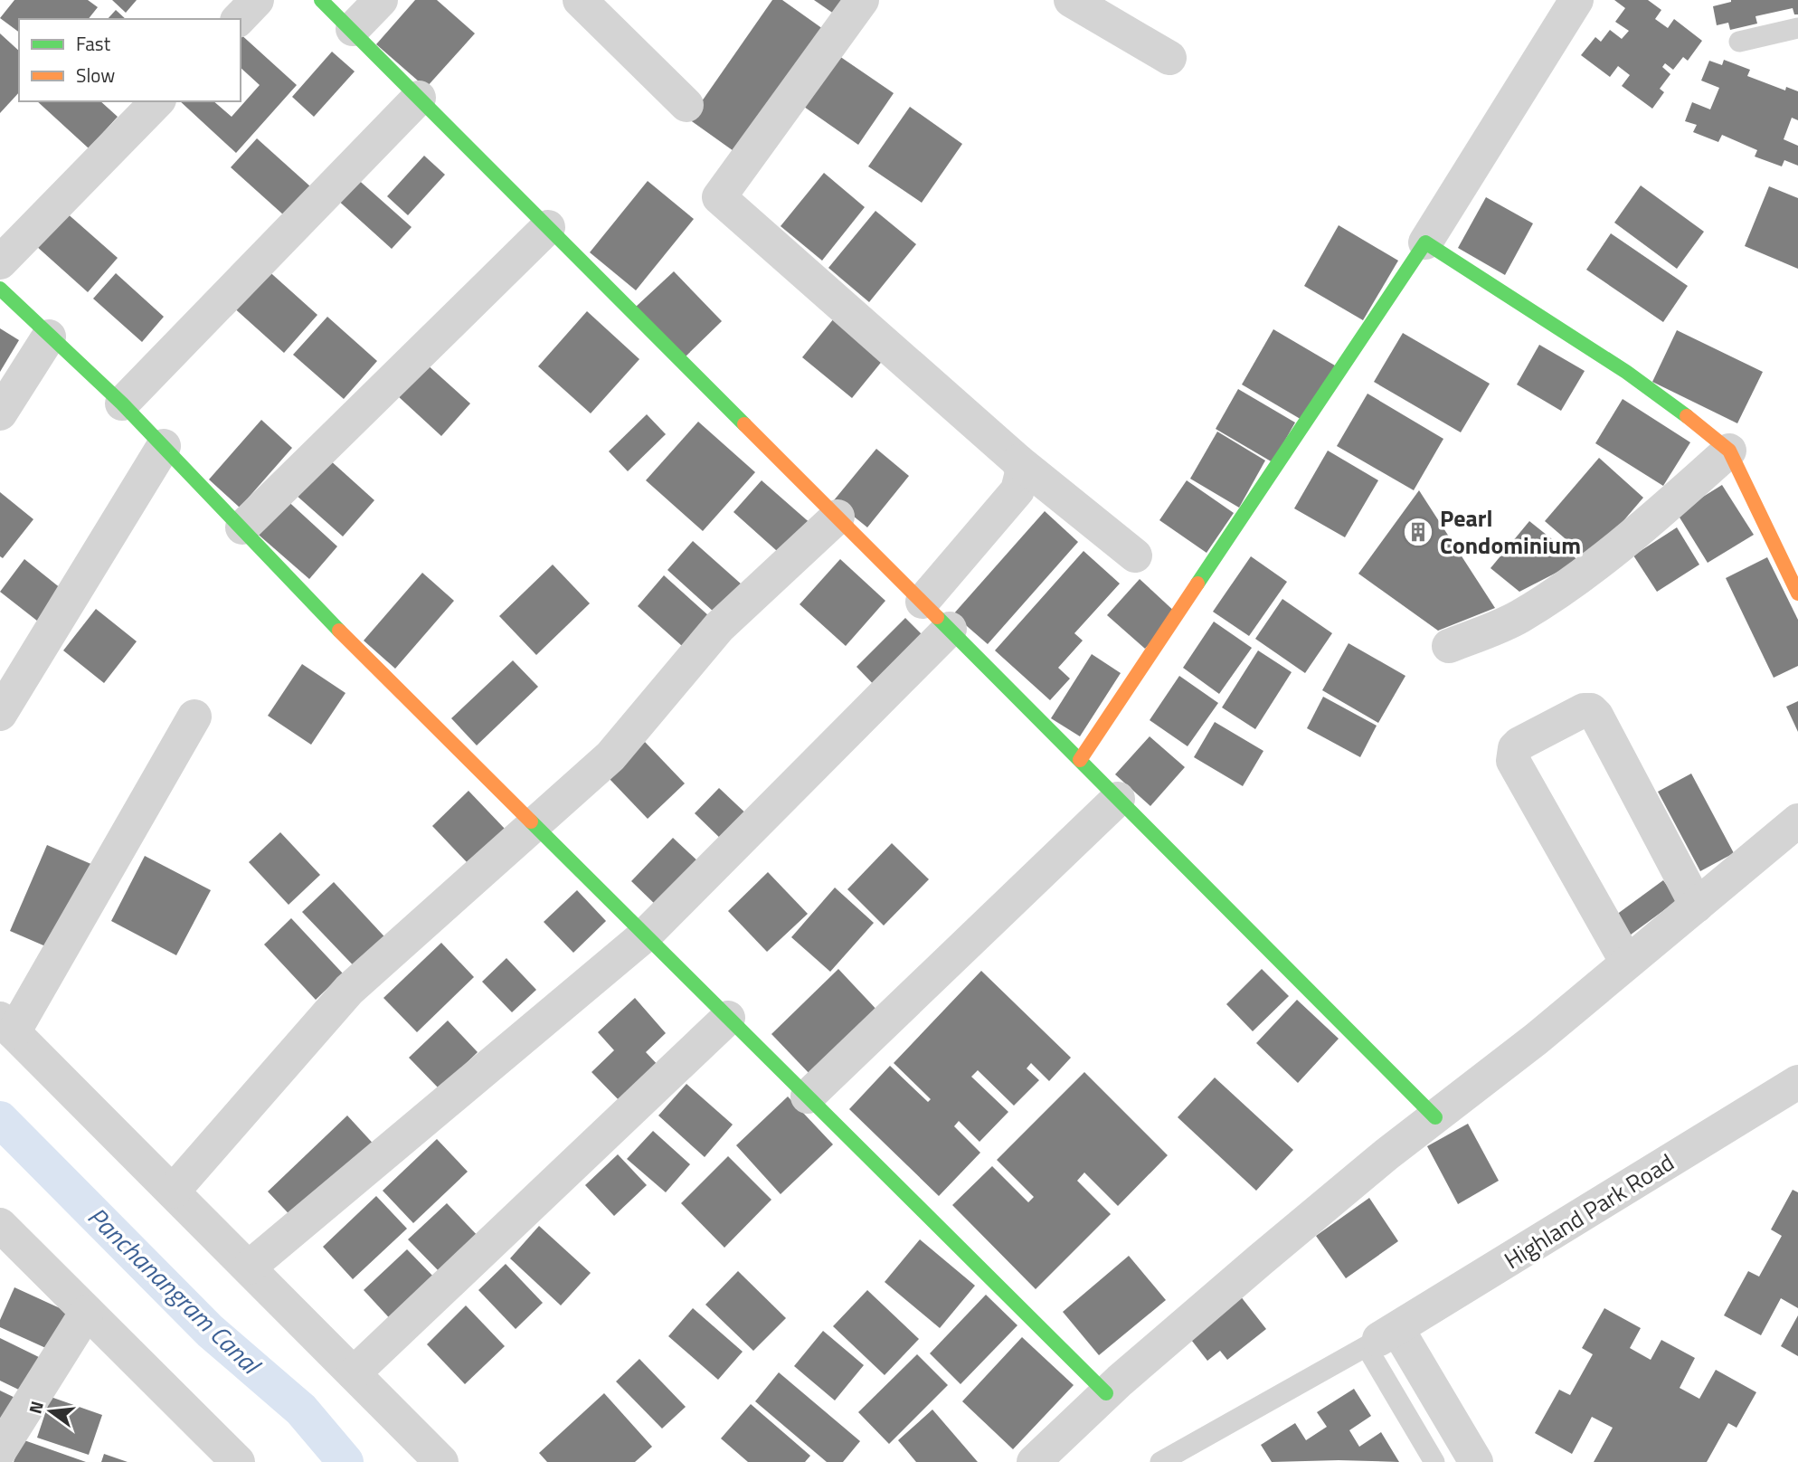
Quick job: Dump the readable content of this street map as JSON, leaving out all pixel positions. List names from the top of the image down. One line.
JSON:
{"streets":{"street":["Highland Park Road"]},"water":["Panchanangram Canal"],"places":{"building":["Pearl Condominium"]},"legend":["Fast","Slow"],"north":"left"}
